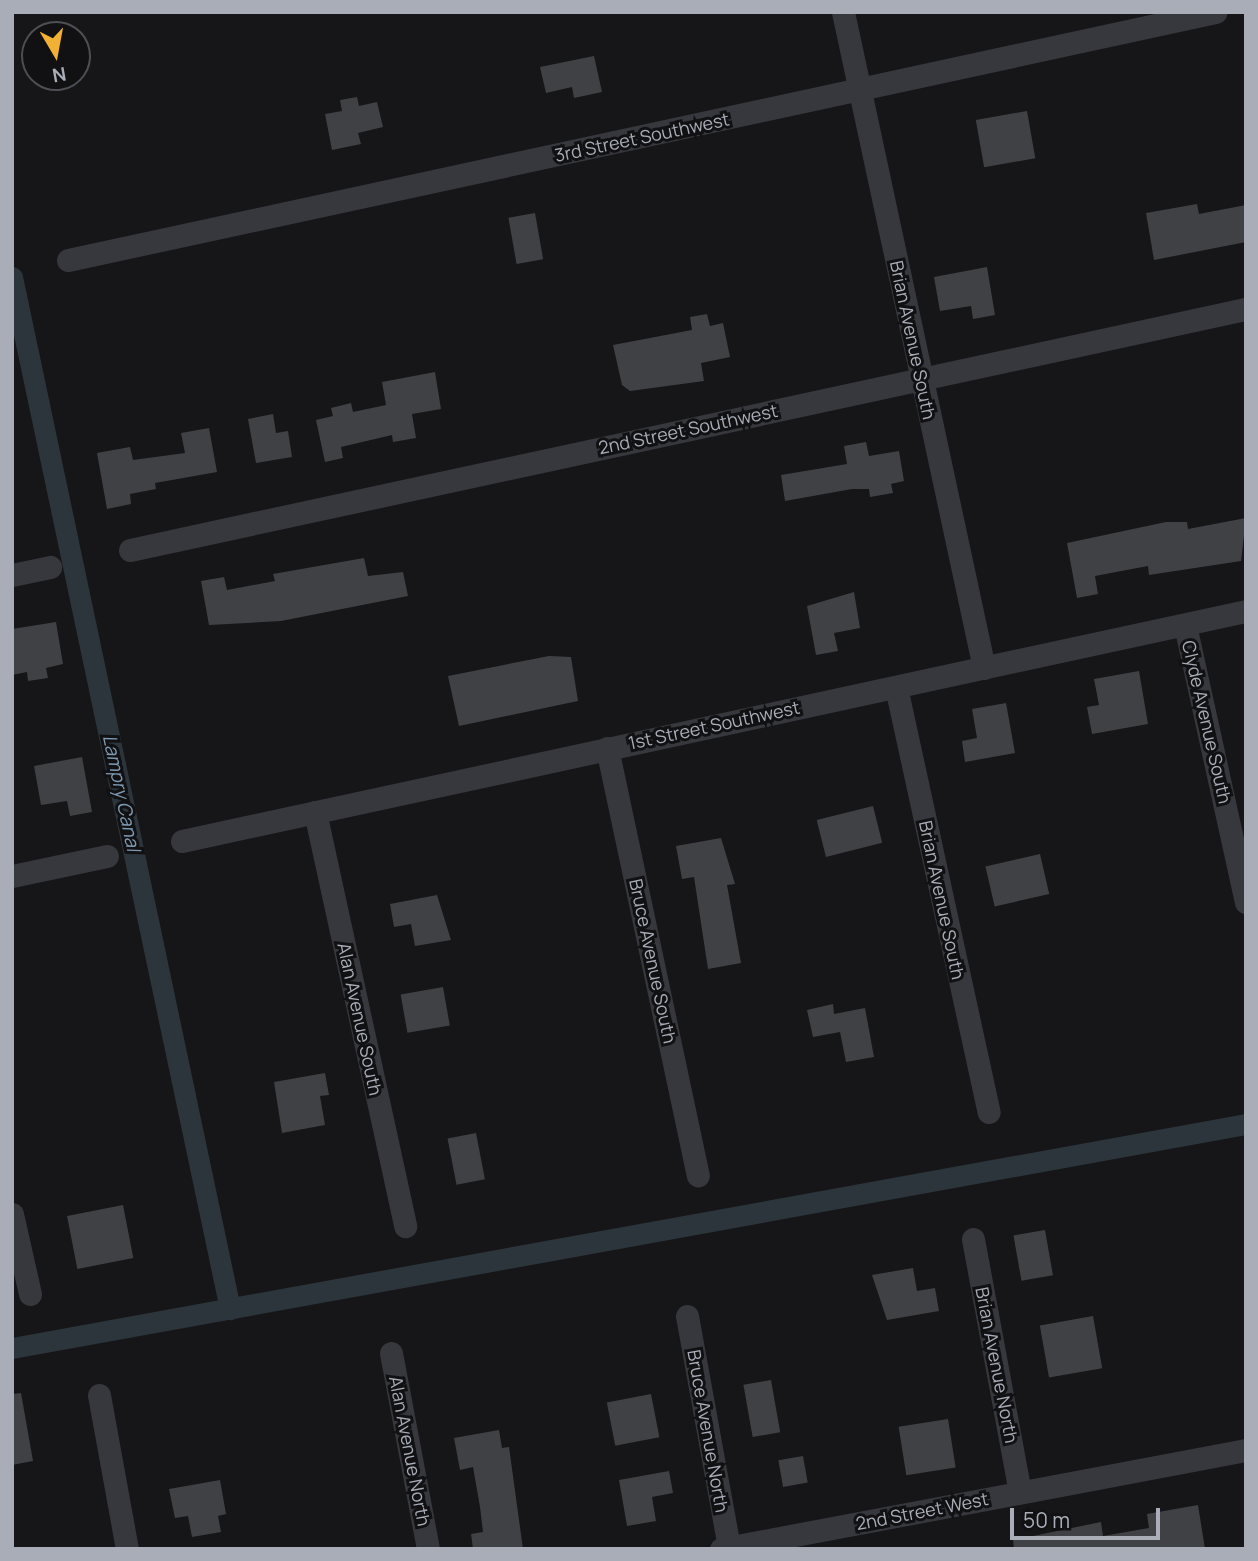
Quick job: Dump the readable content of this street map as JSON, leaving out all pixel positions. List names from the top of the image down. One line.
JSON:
{"streets":{"street":["3rd Street Southwest","Brian Avenue South","2nd Street Southwest","Clyde Avenue South","1st Street Southwest","Bruce Avenue South","Alan Avenue South","Brian Avenue North","Bruce Avenue North","Alan Avenue North","2nd Street West"]},"crossings":[["3rd Street Southwest","Brian Avenue South"],["Brian Avenue South","2nd Street Southwest"],["Brian Avenue South","1st Street Southwest"],["Clyde Avenue South","1st Street Southwest"],["1st Street Southwest","Bruce Avenue South"],["1st Street Southwest","Alan Avenue South"],["Brian Avenue North","2nd Street West"],["Bruce Avenue North","2nd Street West"]],"water":["Lampry Canal"],"scale_bar":"50 m","north":"bottom"}
